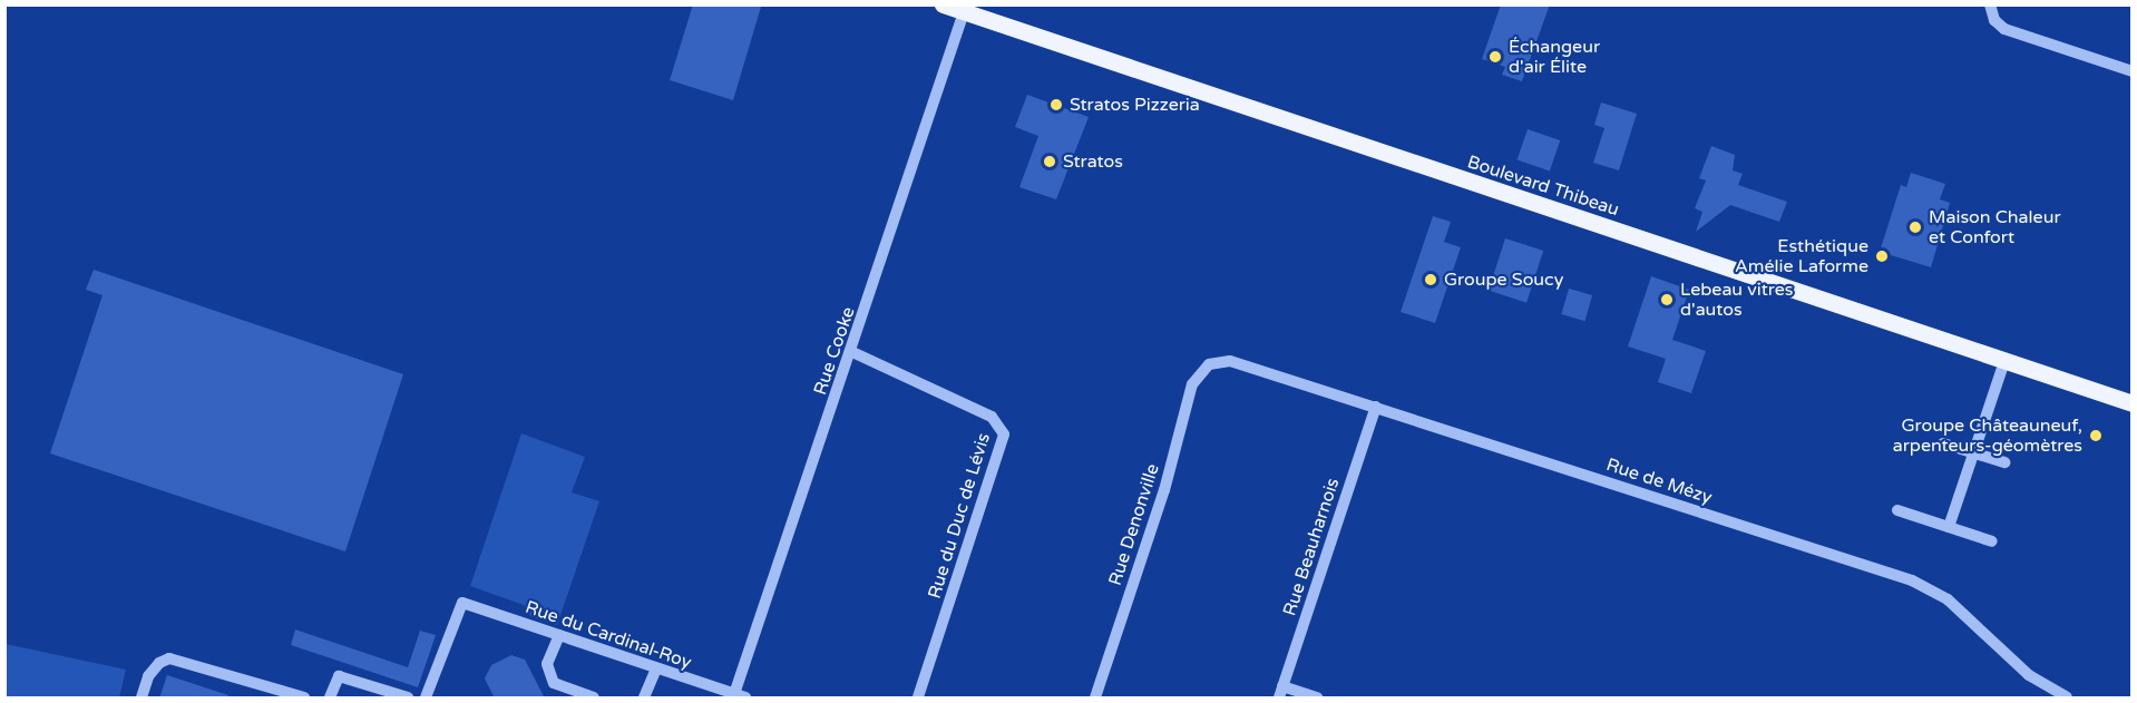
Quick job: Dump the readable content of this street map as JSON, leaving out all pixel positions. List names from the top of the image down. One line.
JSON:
{"streets":{"main road":["Boulevard Thibeau"],"street":["Rue Cooke","Rue de Mézy","Rue du Duc de Lévis","Rue Denonville","Rue Beauharnois","Rue du Cardinal-Roy"]},"crossings":[["Boulevard Thibeau","Rue Cooke"],["Rue Cooke","Rue du Duc de Lévis"],["Rue Cooke","Rue du Cardinal-Roy"],["Rue de Mézy","Rue Denonville"],["Rue de Mézy","Rue Beauharnois"]],"places":["Échangeur d'air Élite","Stratos Pizzeria","Stratos","Maison Chaleur et Confort","Esthétique Amélie Laforme","Groupe Soucy","Lebeau vitres d'autos","Groupe Châteauneuf, arpenteurs-géomètres"]}
